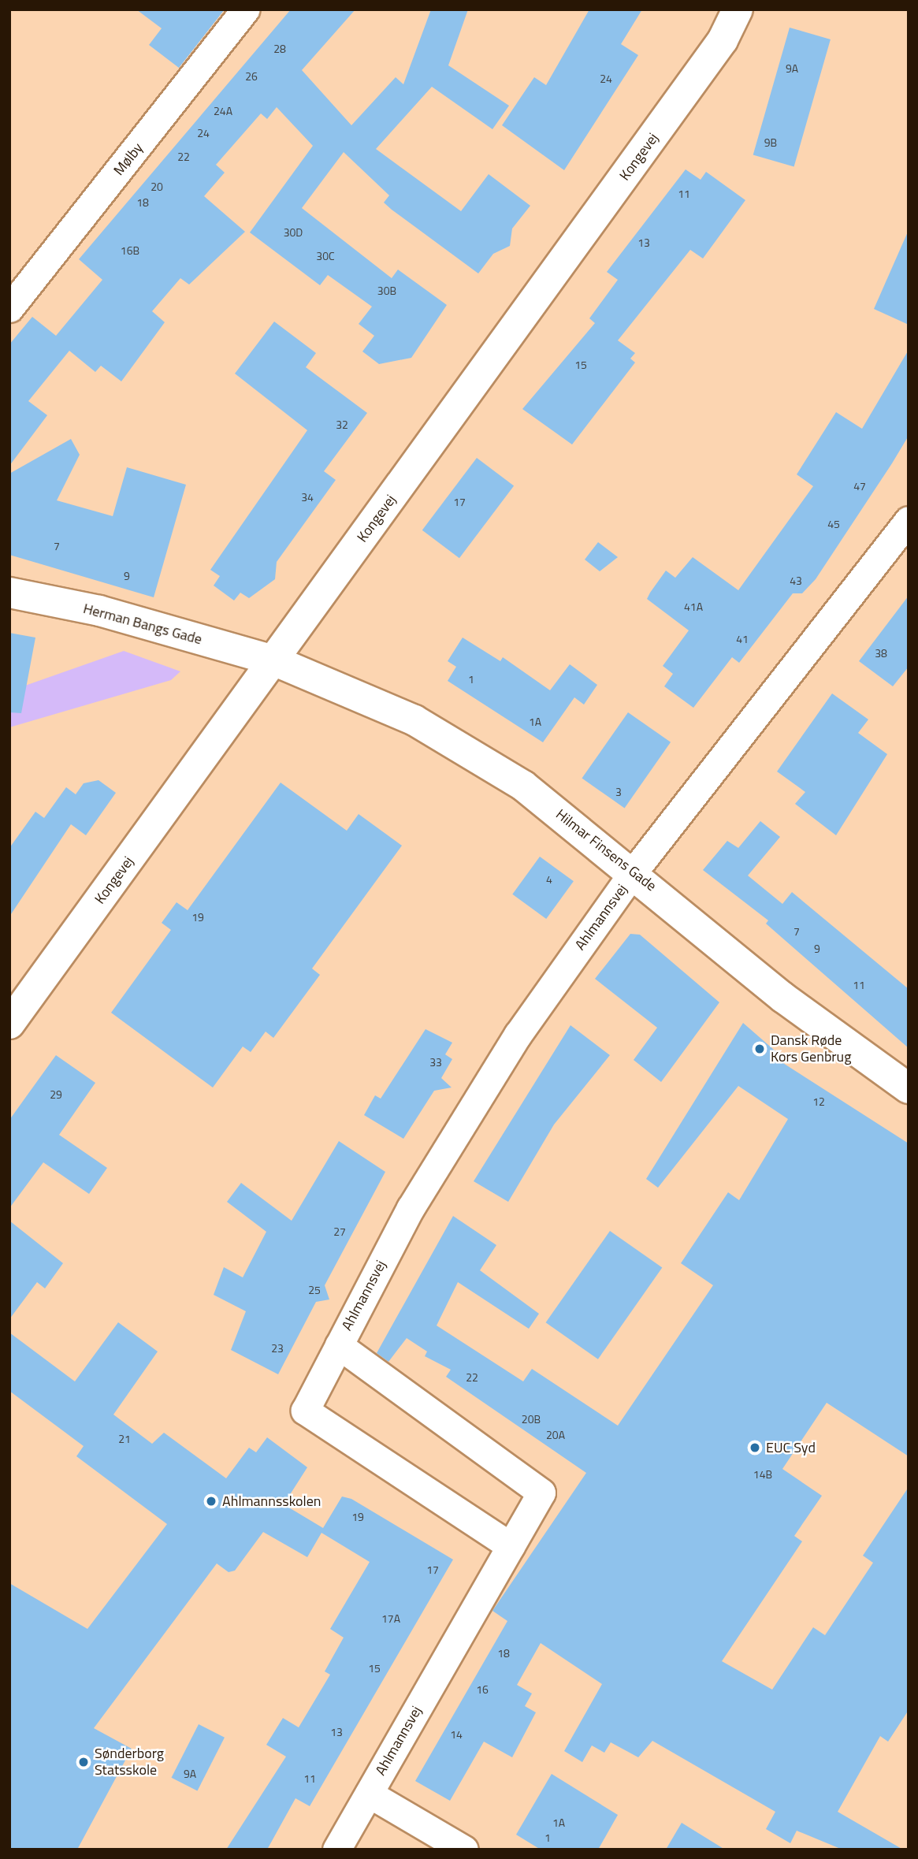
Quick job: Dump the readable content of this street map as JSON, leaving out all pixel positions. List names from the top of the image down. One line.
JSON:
{"streets":{"street":["Kongevej","Mølby","Herman Bangs Gade","Hilmar Finsens Gade","Ahlmannsvej"]},"crossings":[["Kongevej","Herman Bangs Gade"],["Kongevej","Hilmar Finsens Gade"],["Herman Bangs Gade","Hilmar Finsens Gade"],["Hilmar Finsens Gade","Ahlmannsvej"]],"places":["Dansk Røde Kors Genbrug","EUC Syd","Ahlmannsskolen","Sønderborg Statsskole"],"house_numbers":["28","9A","26","24","24A","24","9B","22","20","11","18","30D","13","16B","30C","30B","15","32","47","34","17","45","7","9","43","41A","41","38","1","1A","3","4","19","7","9","11","33","29","12","27","25","23","22","20B","20A","21","14B","19","17","17A","18","15","16","13","14","9A","11","1A","1"]}
